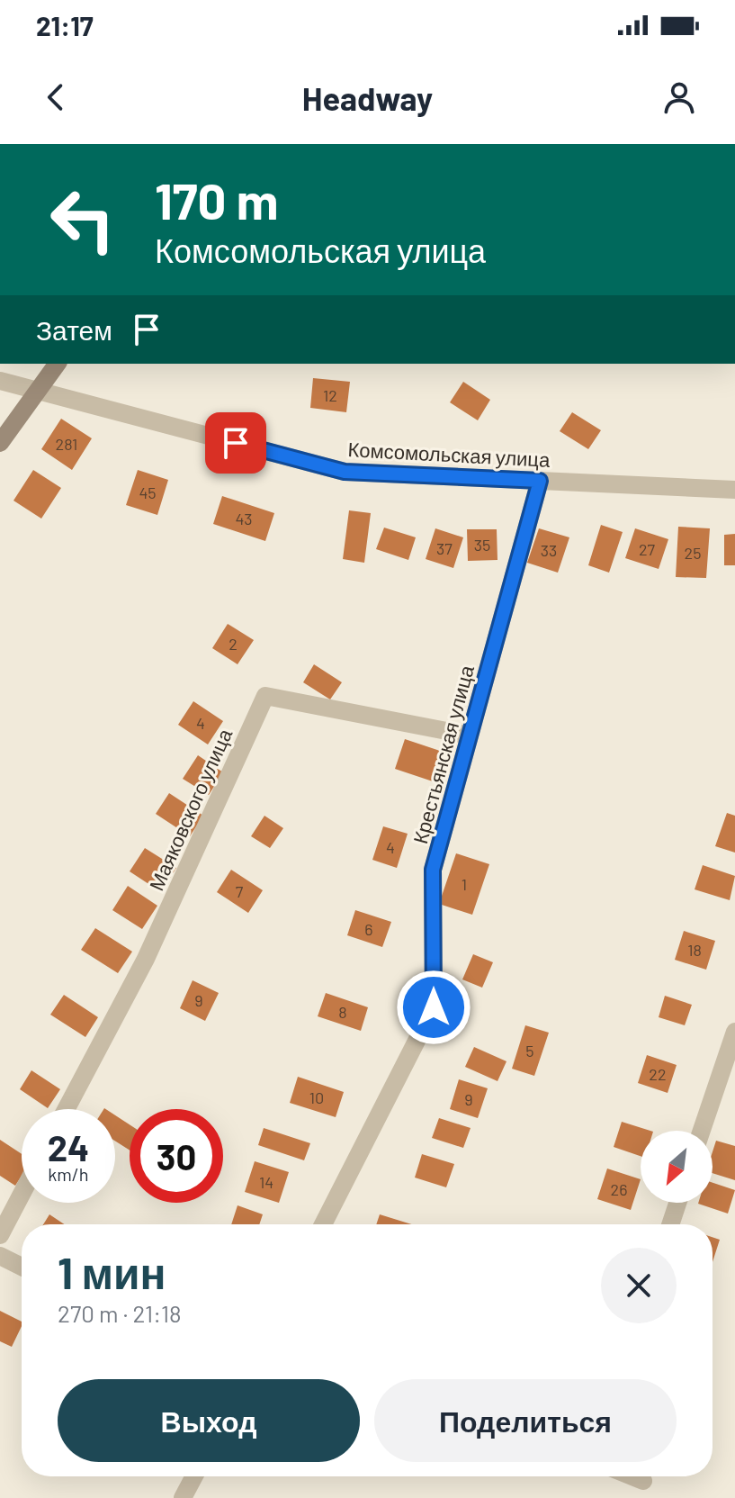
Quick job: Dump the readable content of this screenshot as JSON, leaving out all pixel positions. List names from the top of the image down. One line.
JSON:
{"streets":{"street":["Комсомольская улица","Крестьянская улица","Маяковского улица"]},"crossings":[["Комсомольская улица","Крестьянская улица"],["Крестьянская улица","Маяковского улица"]],"house_numbers":["12","281","45","43","35","37","27","33","25","2","4","4","1","7","6","18","9","8","5","22","10","9","14","26"],"north":"bottom left","page":{"status":"21:17","header":"Headway","turn":["170 m","Комсомольская улица"],"then":"Затем","speed":"24 km/h","limit":"30","heading":["1 мин","270 m · 21:18"],"buttons":["Выход","Поделиться"]}}
